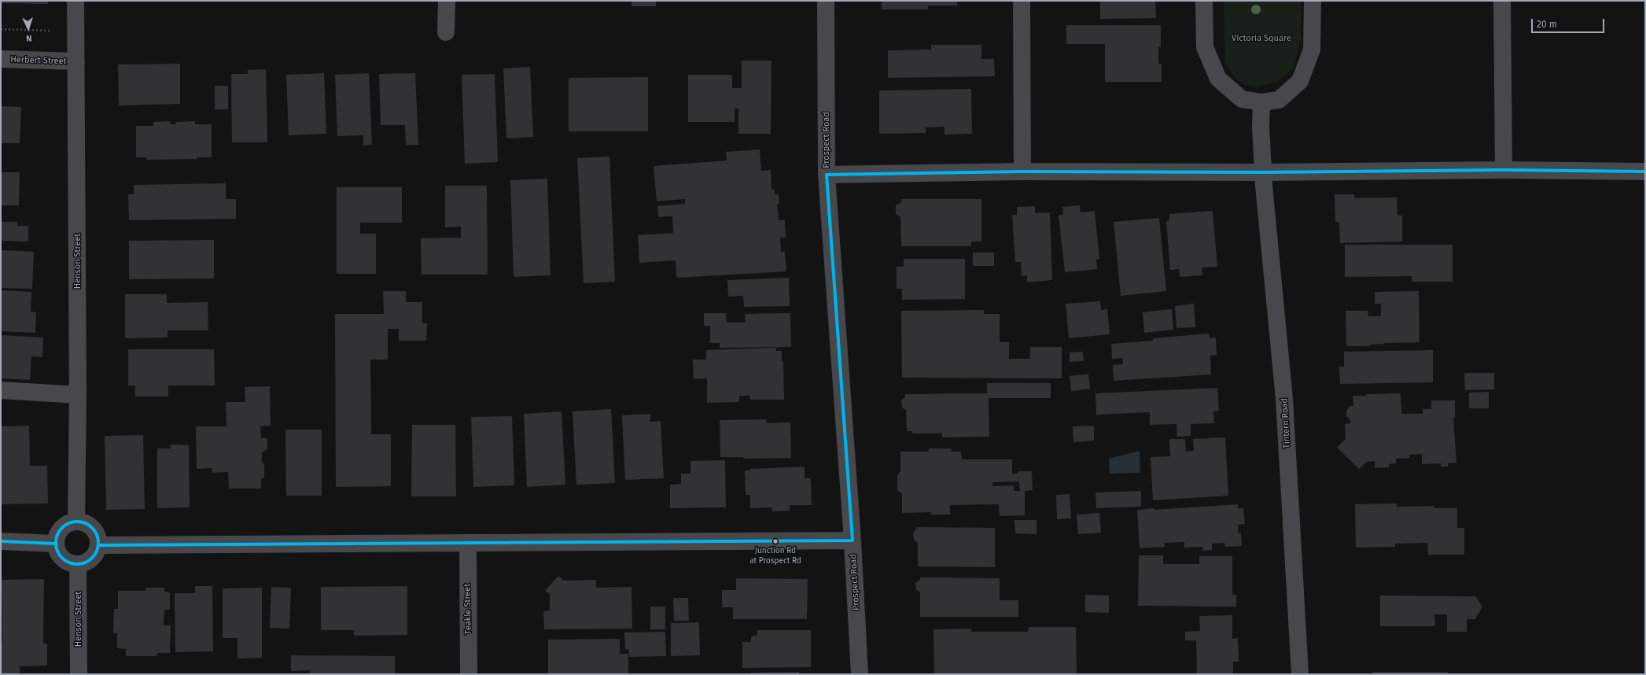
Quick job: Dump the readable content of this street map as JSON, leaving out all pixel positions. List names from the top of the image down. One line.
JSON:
{"streets":{"street":["Herbert Street","Prospect Road","Henson Street","Tintern Road","Teakle Street"]},"crossings":[["Herbert Street","Henson Street"]],"parks":["Victoria Square"],"places":["Junction Rd at Prospect Rd"],"scale_bar":"20 m","north":"bottom"}
